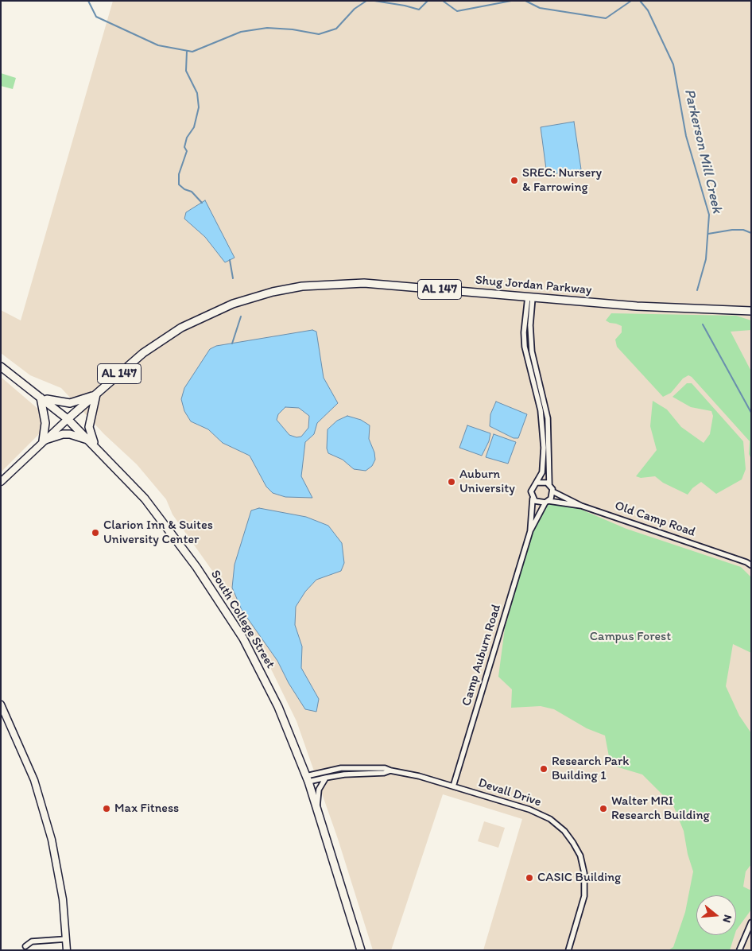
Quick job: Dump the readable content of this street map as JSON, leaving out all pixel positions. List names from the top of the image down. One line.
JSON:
{"streets":{"main road":["Shug Jordan Parkway","AL 147","South College Street"],"street":["Old Camp Road","Camp Auburn Road","Devall Drive"]},"crossings":[["Shug Jordan Parkway","South College Street"],["Old Camp Road","Camp Auburn Road"],["South College Street","Devall Drive"],["Camp Auburn Road","Devall Drive"]],"water":["Parkerson Mill Creek"],"parks":["Campus Forest"],"places":["SREC: Nursery & Farrowing","Auburn University","Clarion Inn & Suites University Center","Research Park Building 1","Max Fitness","Walter MRI Research Building","CASIC Building"],"north":"right"}
